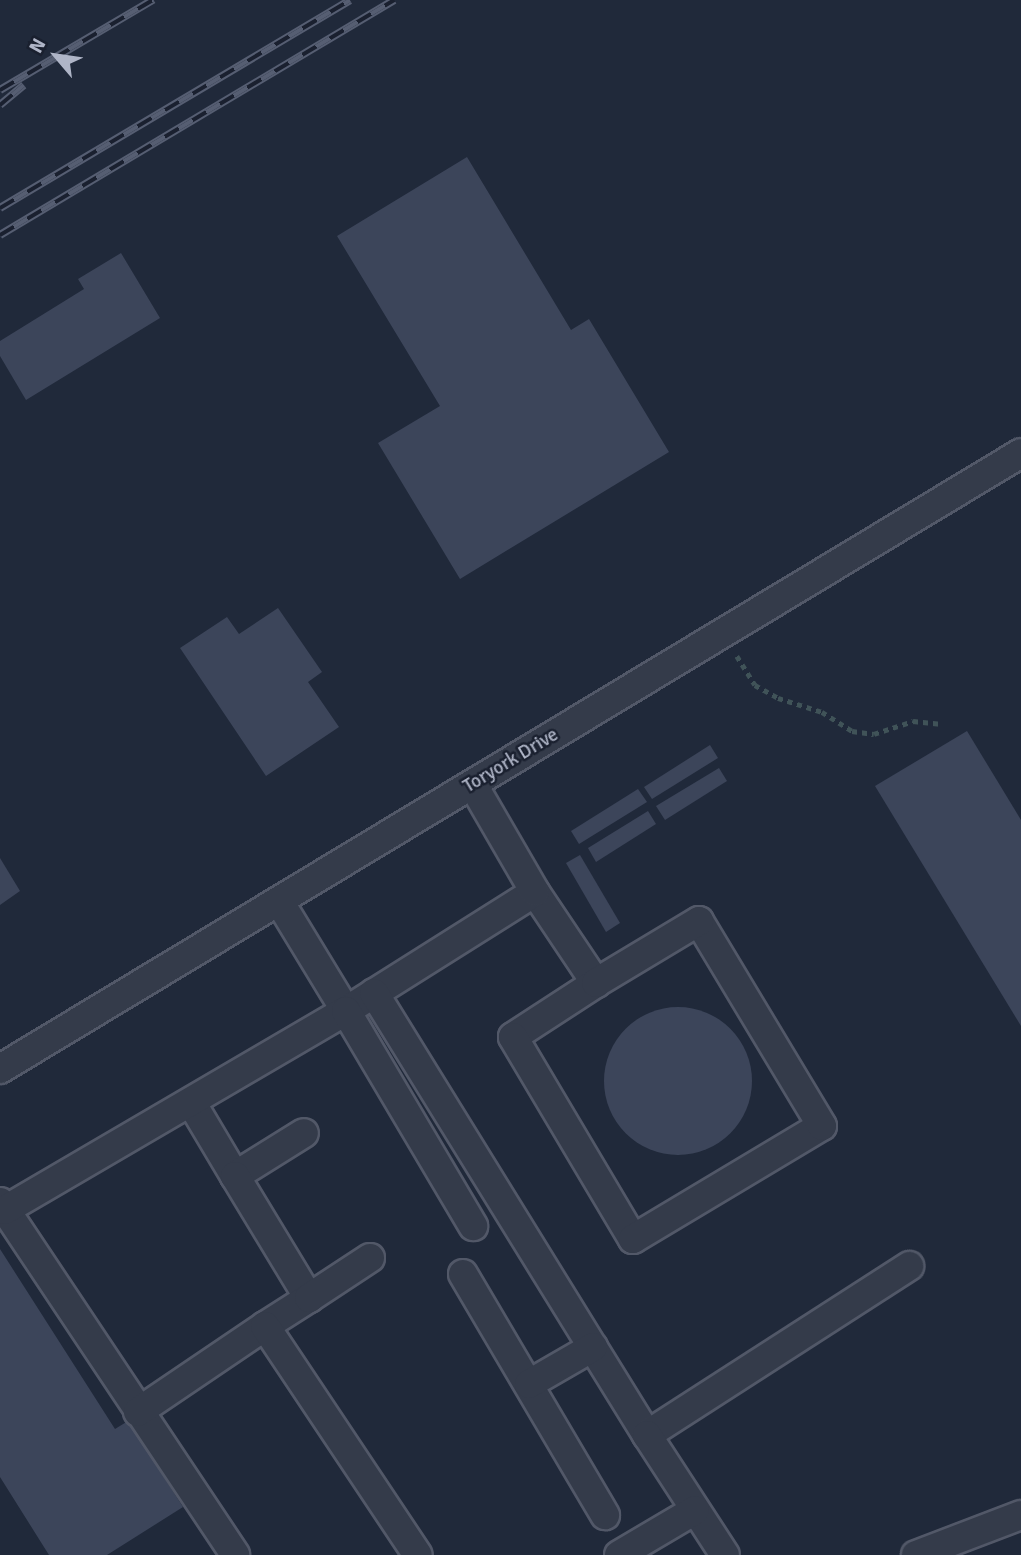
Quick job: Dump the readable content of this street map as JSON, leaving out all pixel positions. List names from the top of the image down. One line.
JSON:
{"streets":{"street":["Toryork Drive"]},"north":"top left"}
